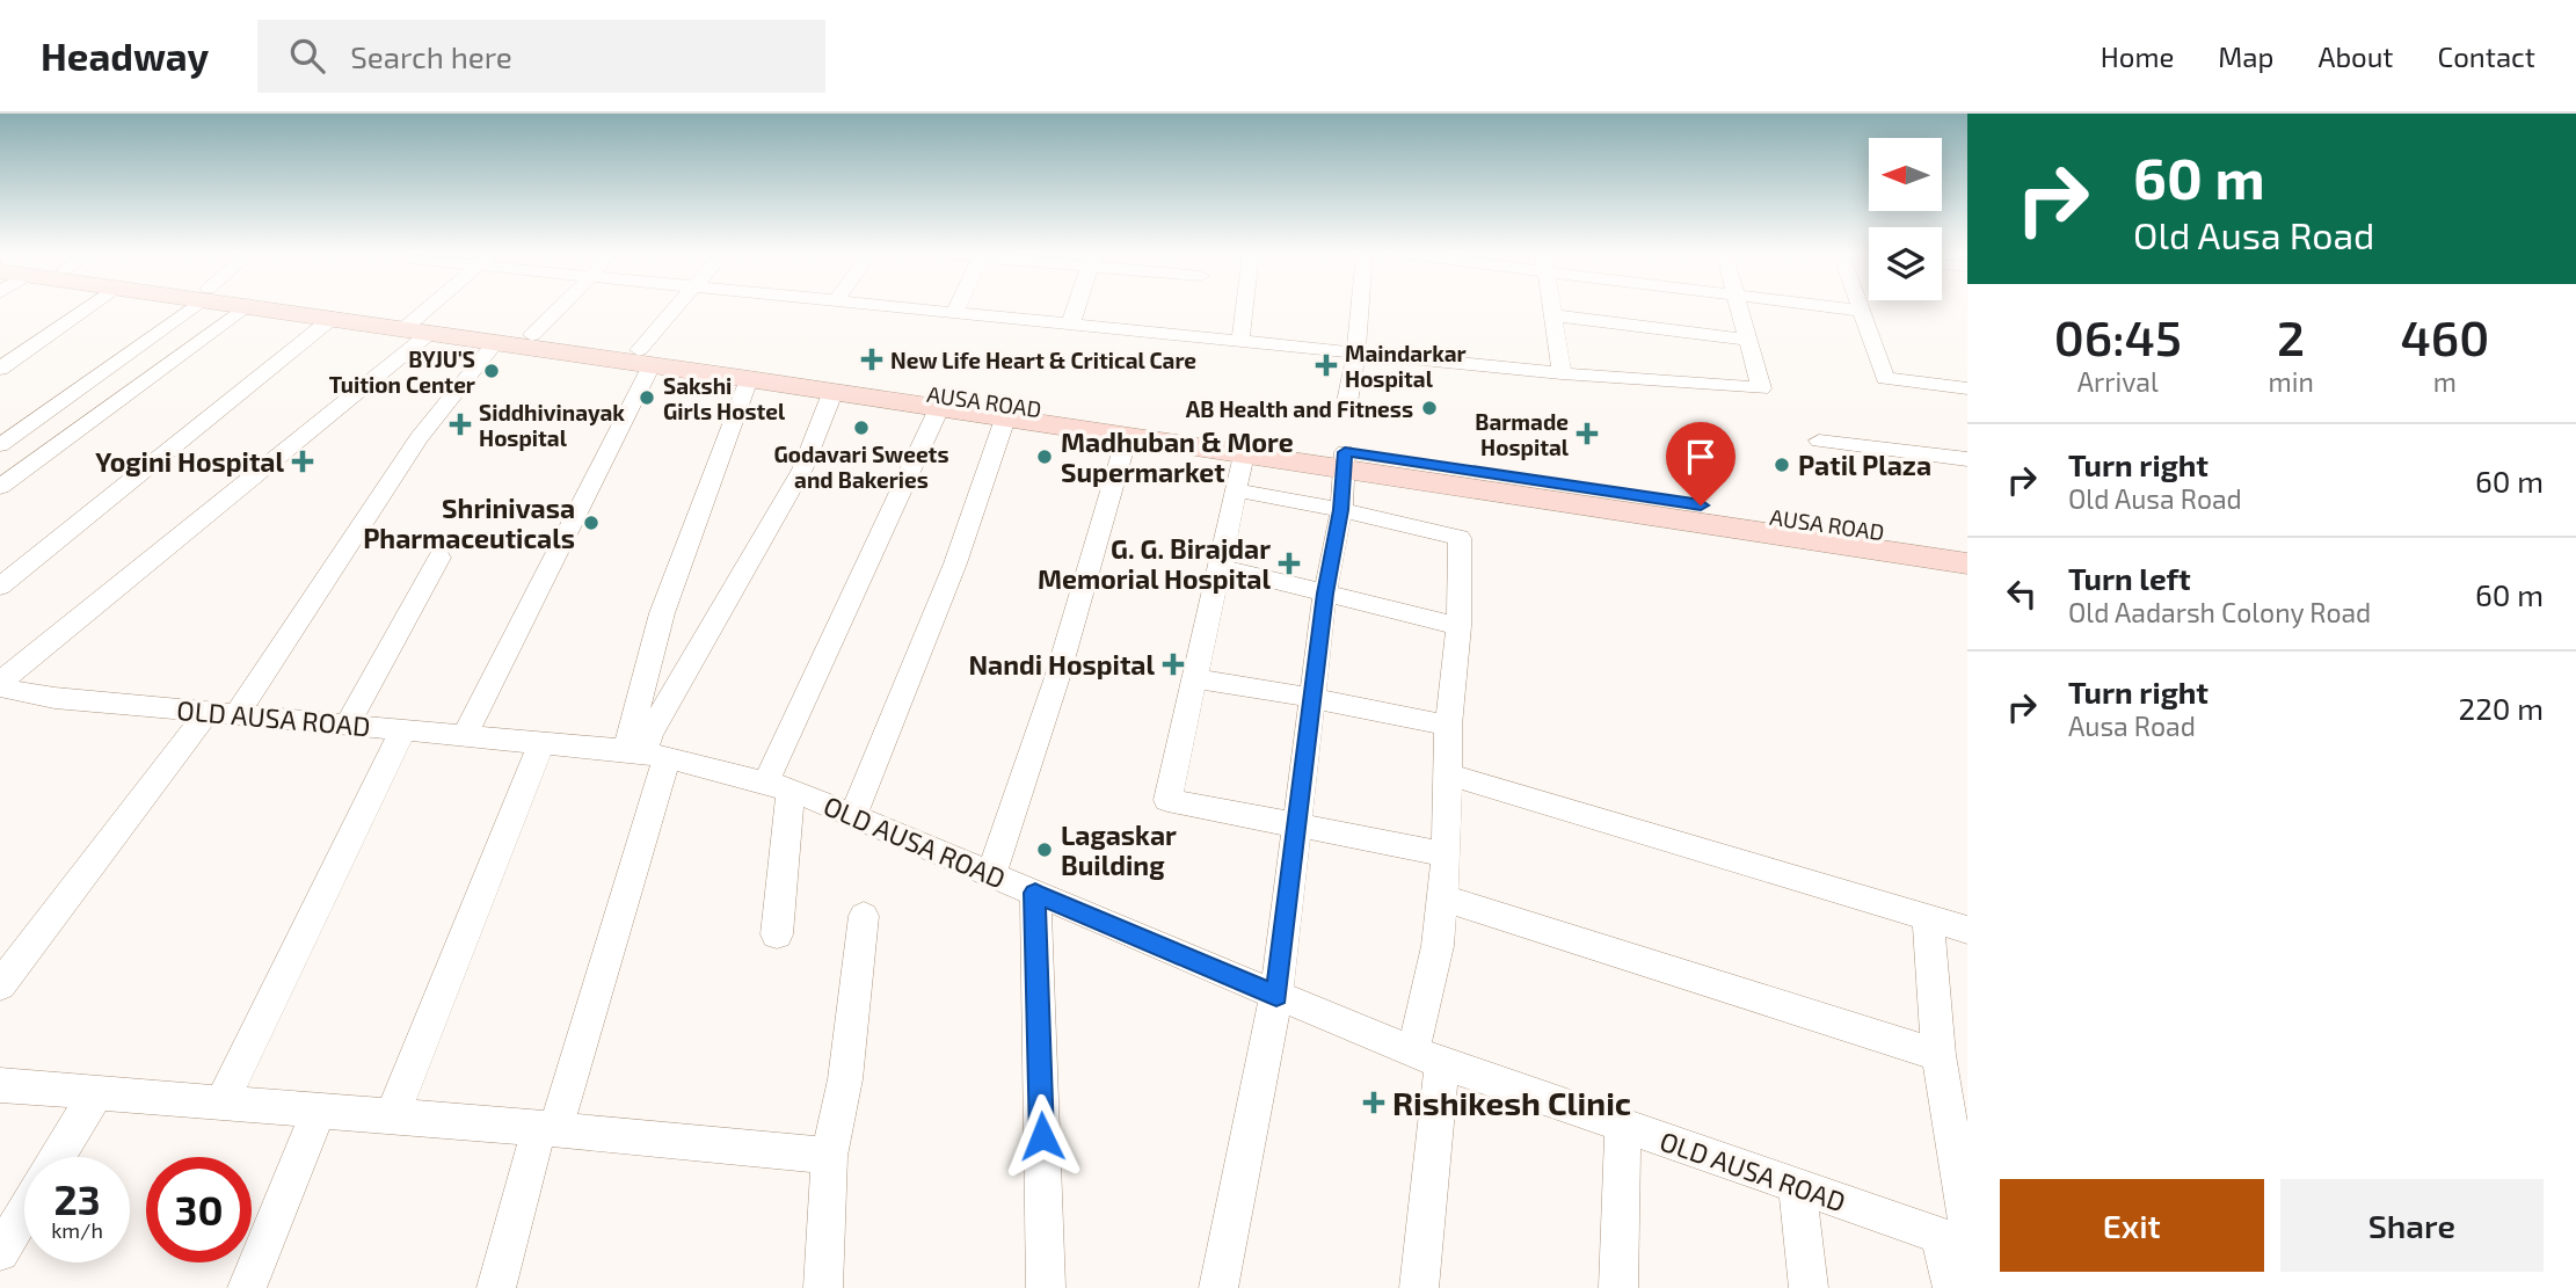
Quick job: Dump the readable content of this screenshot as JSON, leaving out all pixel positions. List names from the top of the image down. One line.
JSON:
{"streets":{"main road":["AUSA ROAD"],"street":["OLD AUSA ROAD"]},"places":{"health":["New Life Heart & Critical Care","Maindarkar Hospital","Siddhivinayak Hospital","Barmade Hospital","Yogini Hospital","G. G. Birajdar Memorial Hospital","Nandi Hospital","Rishikesh Clinic"],"other":["BYJU'S Tuition Center","Sakshi Girls Hostel","AB Health and Fitness","Godavari Sweets and Bakeries","Madhuban & More Supermarket","Patil Plaza","Shrinivasa Pharmaceuticals","Lagaskar Building"]},"north":"left","page":{"header":"Headway","search":"Search here","nav":["Home","Map","About","Contact"],"turn":["60 m","Old Ausa Road"],"eta":["06:45","Arrival","2","min","460","m"],"list":[{"name":"Turn right","note":"Old Ausa Road","value":"60 m"},{"name":"Turn left","note":"Old Aadarsh Colony Road","value":"60 m"},{"name":"Turn right","note":"Ausa Road","value":"220 m"}],"speed":"23 km/h","limit":"30","buttons":["Exit","Share"]}}
